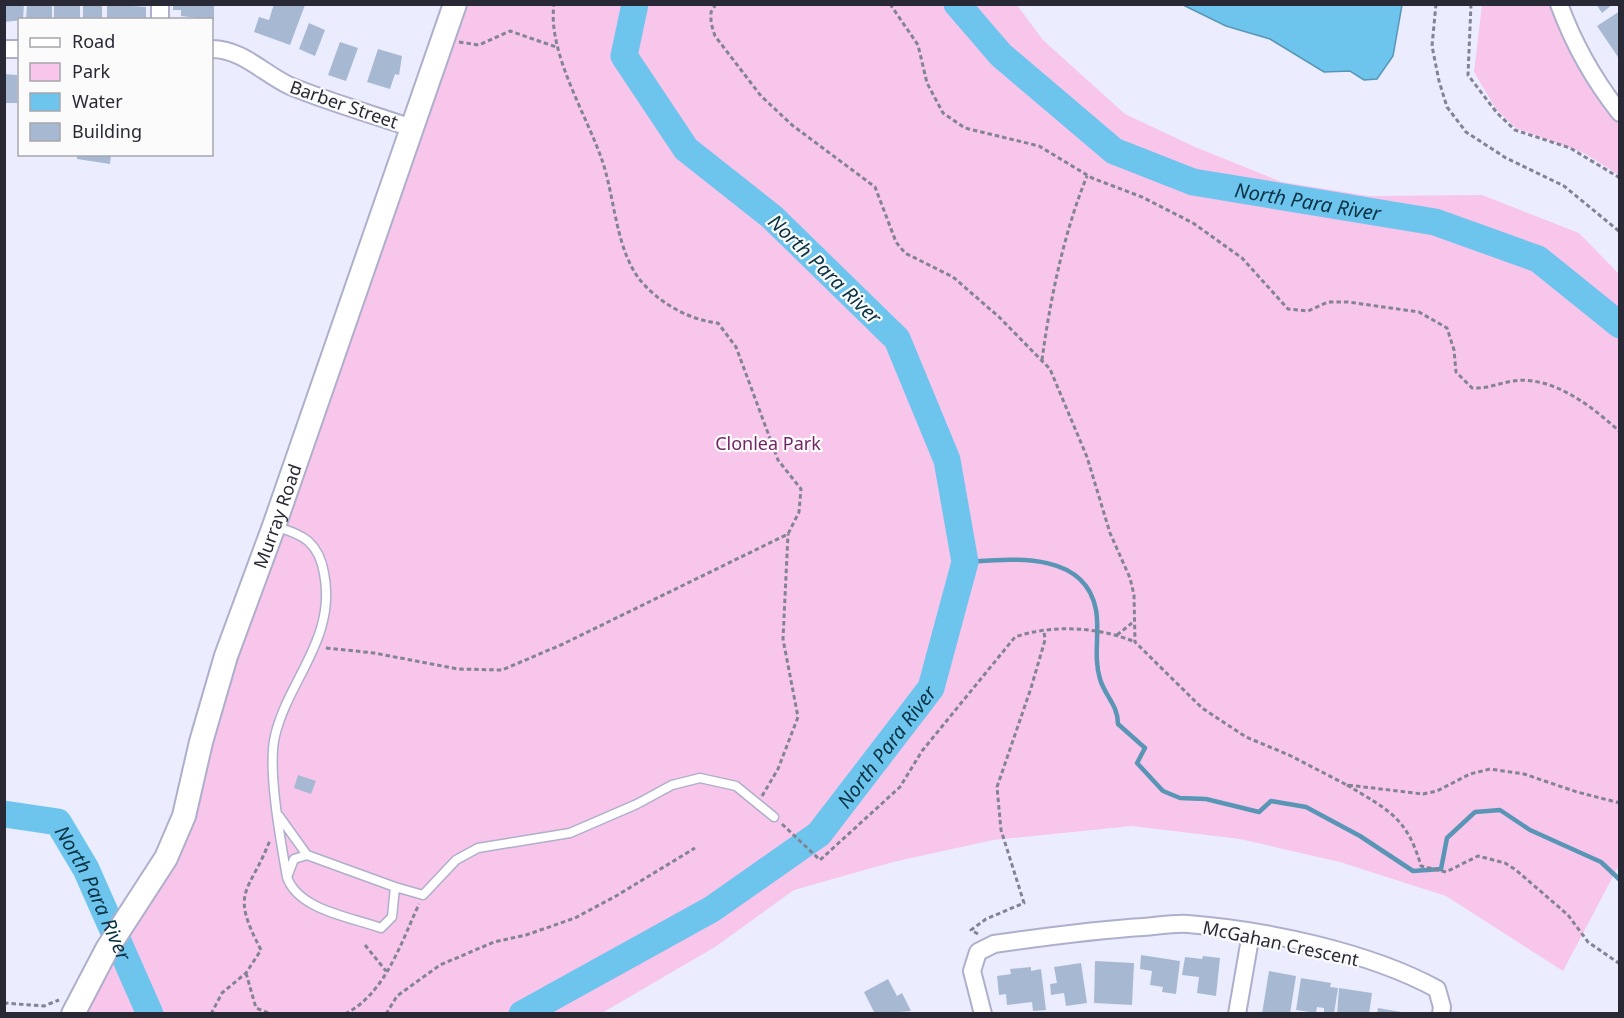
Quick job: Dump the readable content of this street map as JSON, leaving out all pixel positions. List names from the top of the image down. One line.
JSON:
{"streets":{"street":["Barber Street","Murray Road","McGahan Crescent"]},"crossings":[["Barber Street","Murray Road"]],"water":["North Para River"],"parks":["Clonlea Park"],"legend":["Road","Park","Water","Building"]}
